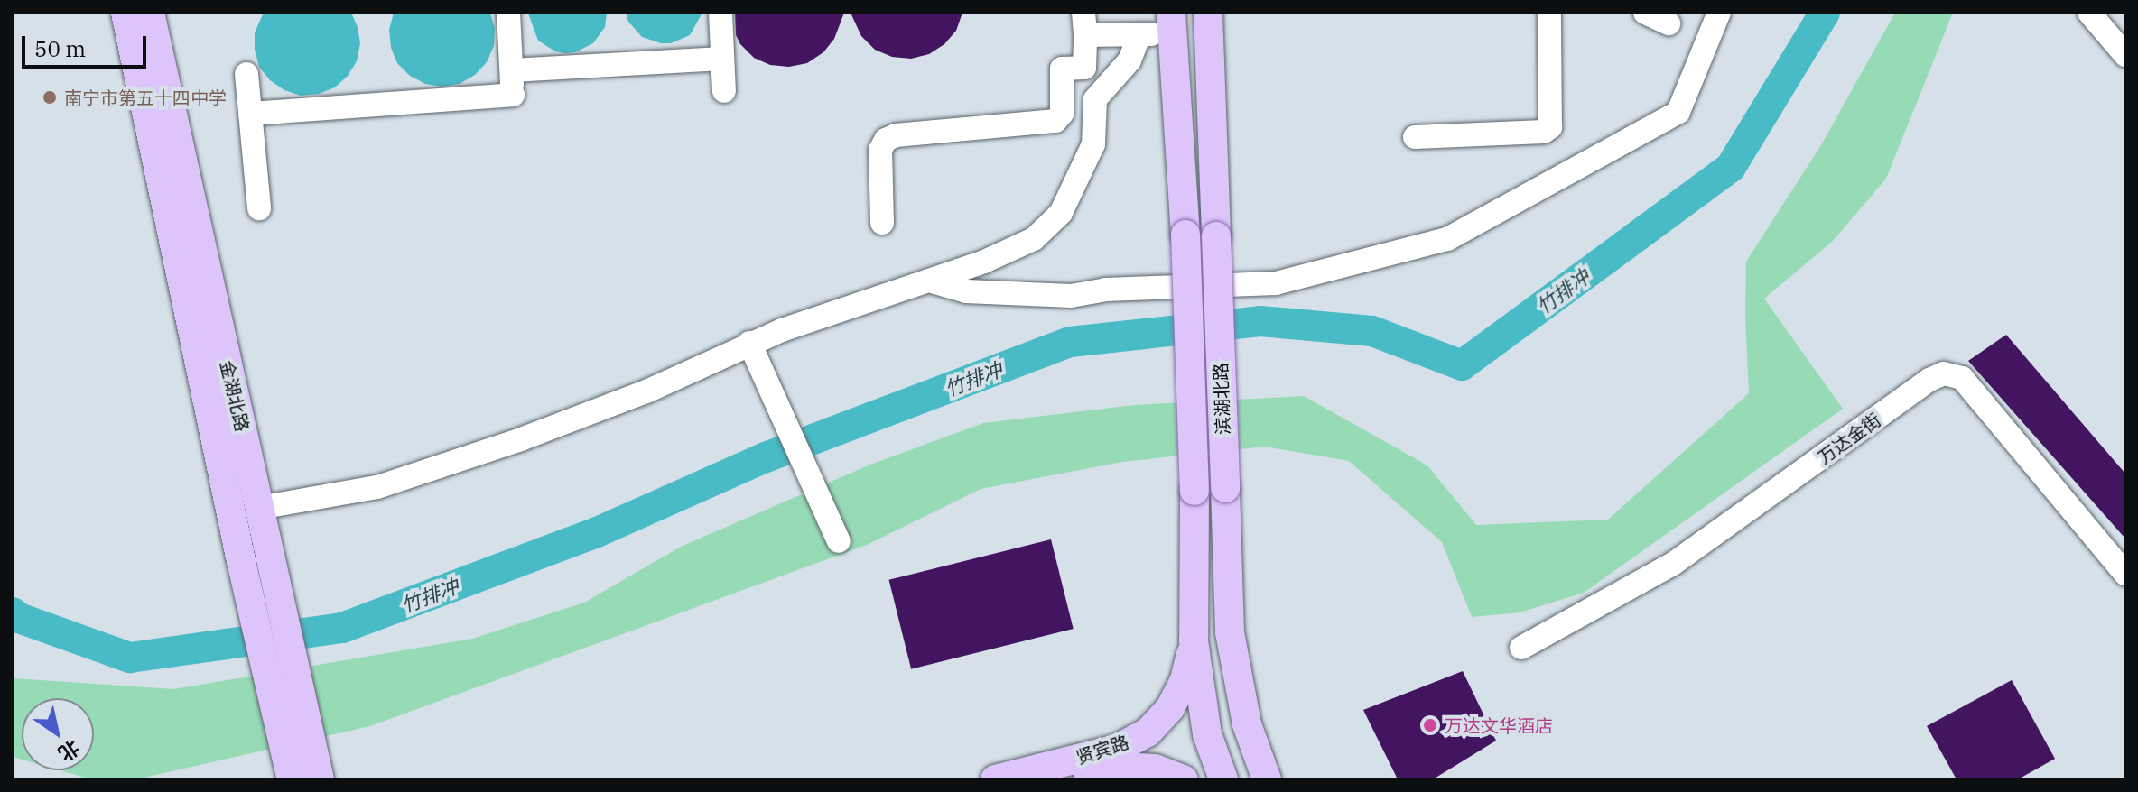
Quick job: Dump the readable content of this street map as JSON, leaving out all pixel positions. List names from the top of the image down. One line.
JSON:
{"streets":{"main road":["金湖北路","滨湖北路","贤宾路"],"street":["万达金街"]},"crossings":[["滨湖北路","贤宾路"]],"water":["竹排冲"],"places":["南宁市第五十四中学","万达文华酒店"],"scale_bar":"50 m","north":"bottom right"}
